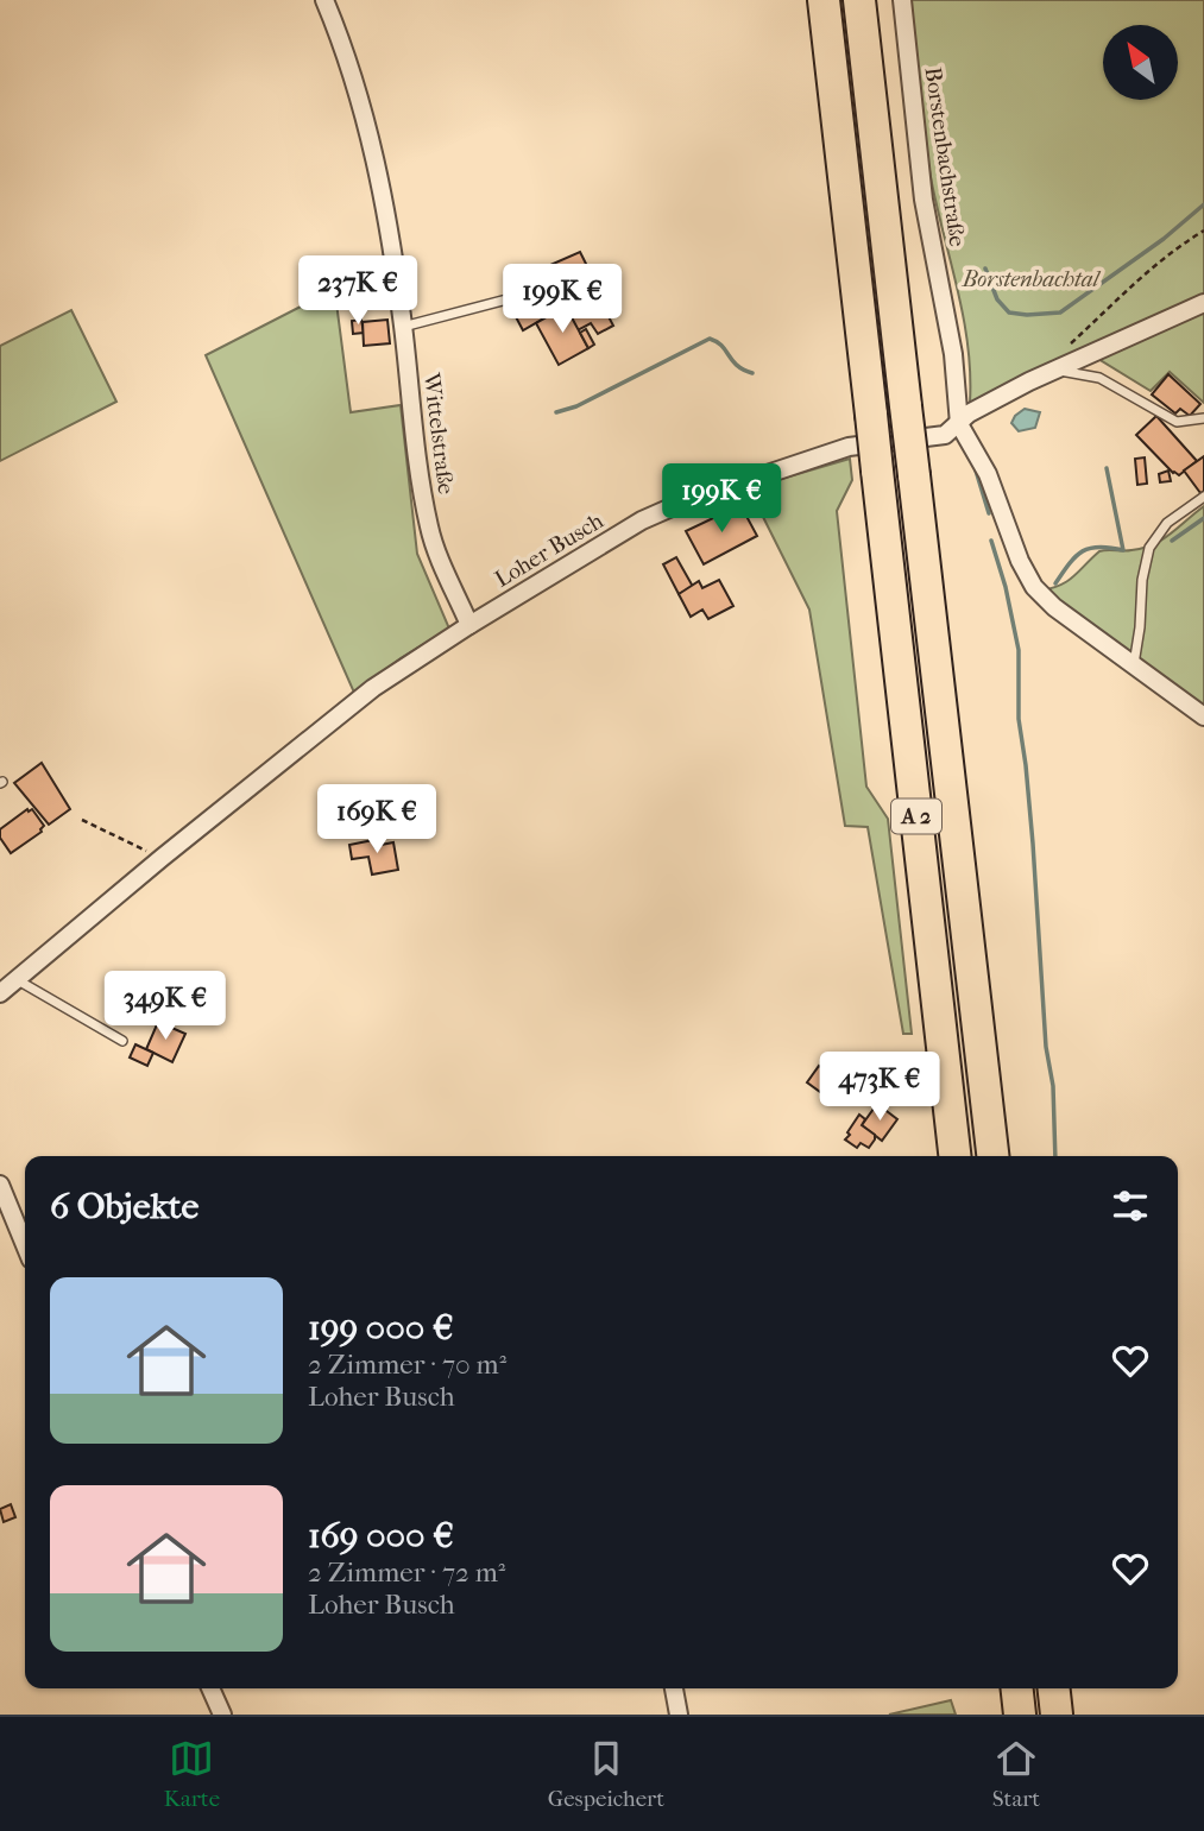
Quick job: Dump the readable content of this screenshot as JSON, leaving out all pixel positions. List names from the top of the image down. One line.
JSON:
{"streets":{"highway":["A 2"],"street":["Borstenbachstraße","Wittelstraße","Loher Busch"]},"crossings":[["Borstenbachstraße","Loher Busch"],["Wittelstraße","Loher Busch"]],"parks":["Borstenbachtal"],"north":"top left","page":{"price":["237K €","199K €","199K €","169K €","349K €","473K €"],"heading":"6 Objekte","list":[{"name":"199 000 €","note":"2 Zimmer · 70 m² · Loher Busch"},{"name":"169 000 €","note":"2 Zimmer · 72 m² · Loher Busch"}],"tabs":["Karte","Gespeichert","Start"]}}
